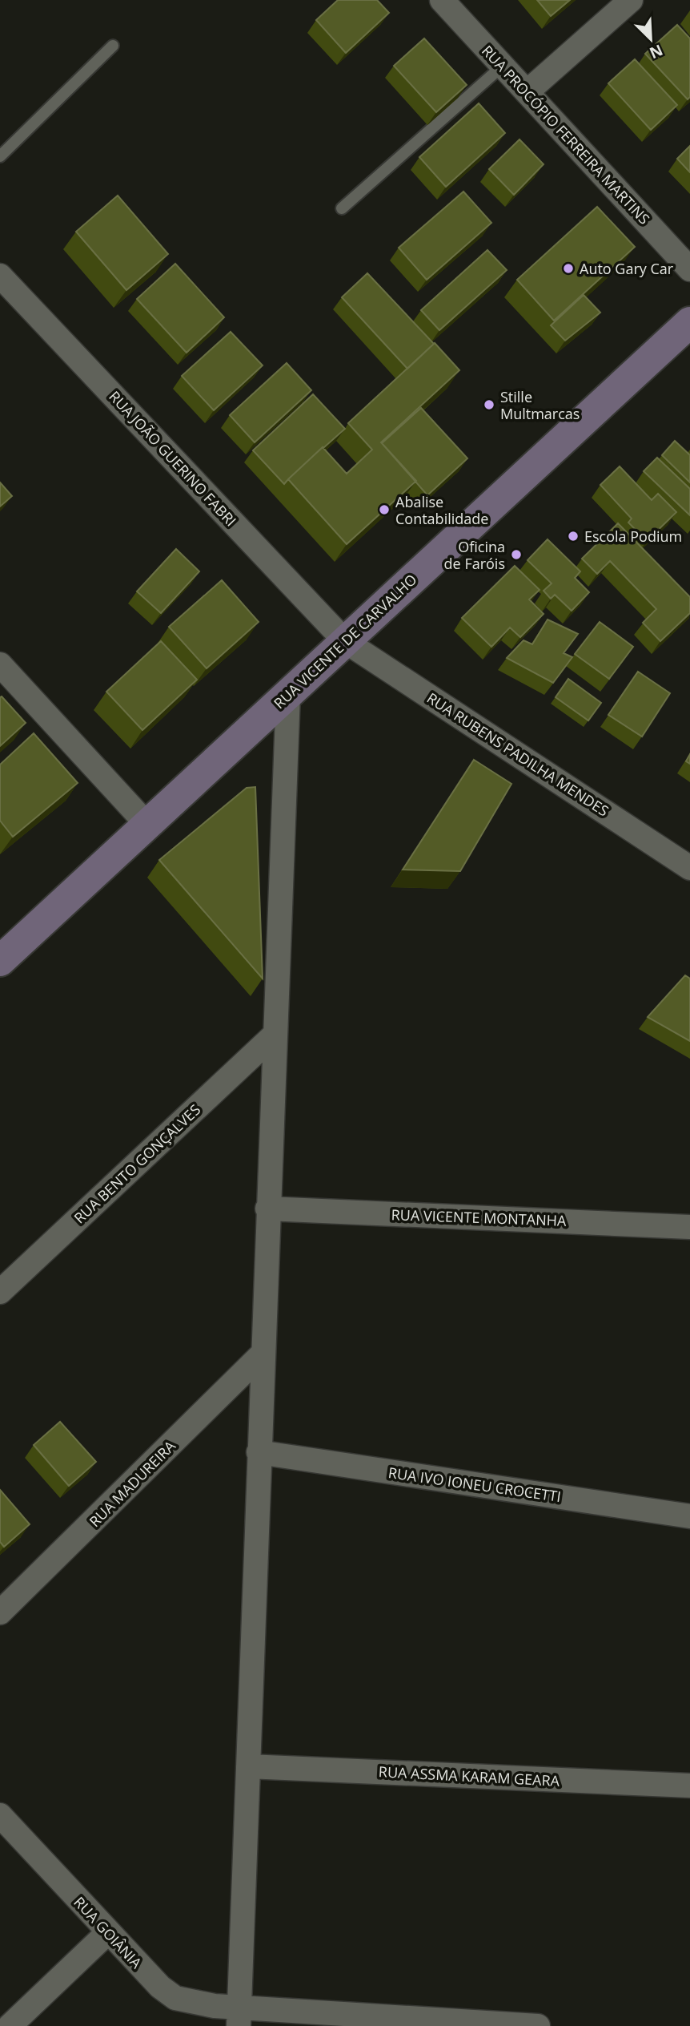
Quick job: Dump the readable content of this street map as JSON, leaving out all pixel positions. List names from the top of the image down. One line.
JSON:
{"streets":{"main road":["RUA VICENTE DE CARVALHO"],"street":["RUA PROCÓPIO FERREIRA MARTINS","RUA JOÃO GUERINO FABRI","RUA RUBENS PADILHA MENDES","RUA BENTO GONÇALVES","RUA VICENTE MONTANHA","RUA MADUREIRA","RUA IVO IONEU CROCETTI","RUA ASSMA KARAM GEARA","RUA GOIÂNIA"]},"crossings":[["RUA JOÃO GUERINO FABRI","RUA VICENTE DE CARVALHO"],["RUA JOÃO GUERINO FABRI","RUA RUBENS PADILHA MENDES"],["RUA VICENTE DE CARVALHO","RUA RUBENS PADILHA MENDES"]],"places":["Auto Gary Car","Stille Multmarcas","Abalise Contabilidade","Escola Podium","Oficina de Faróis"],"north":"bottom right"}
